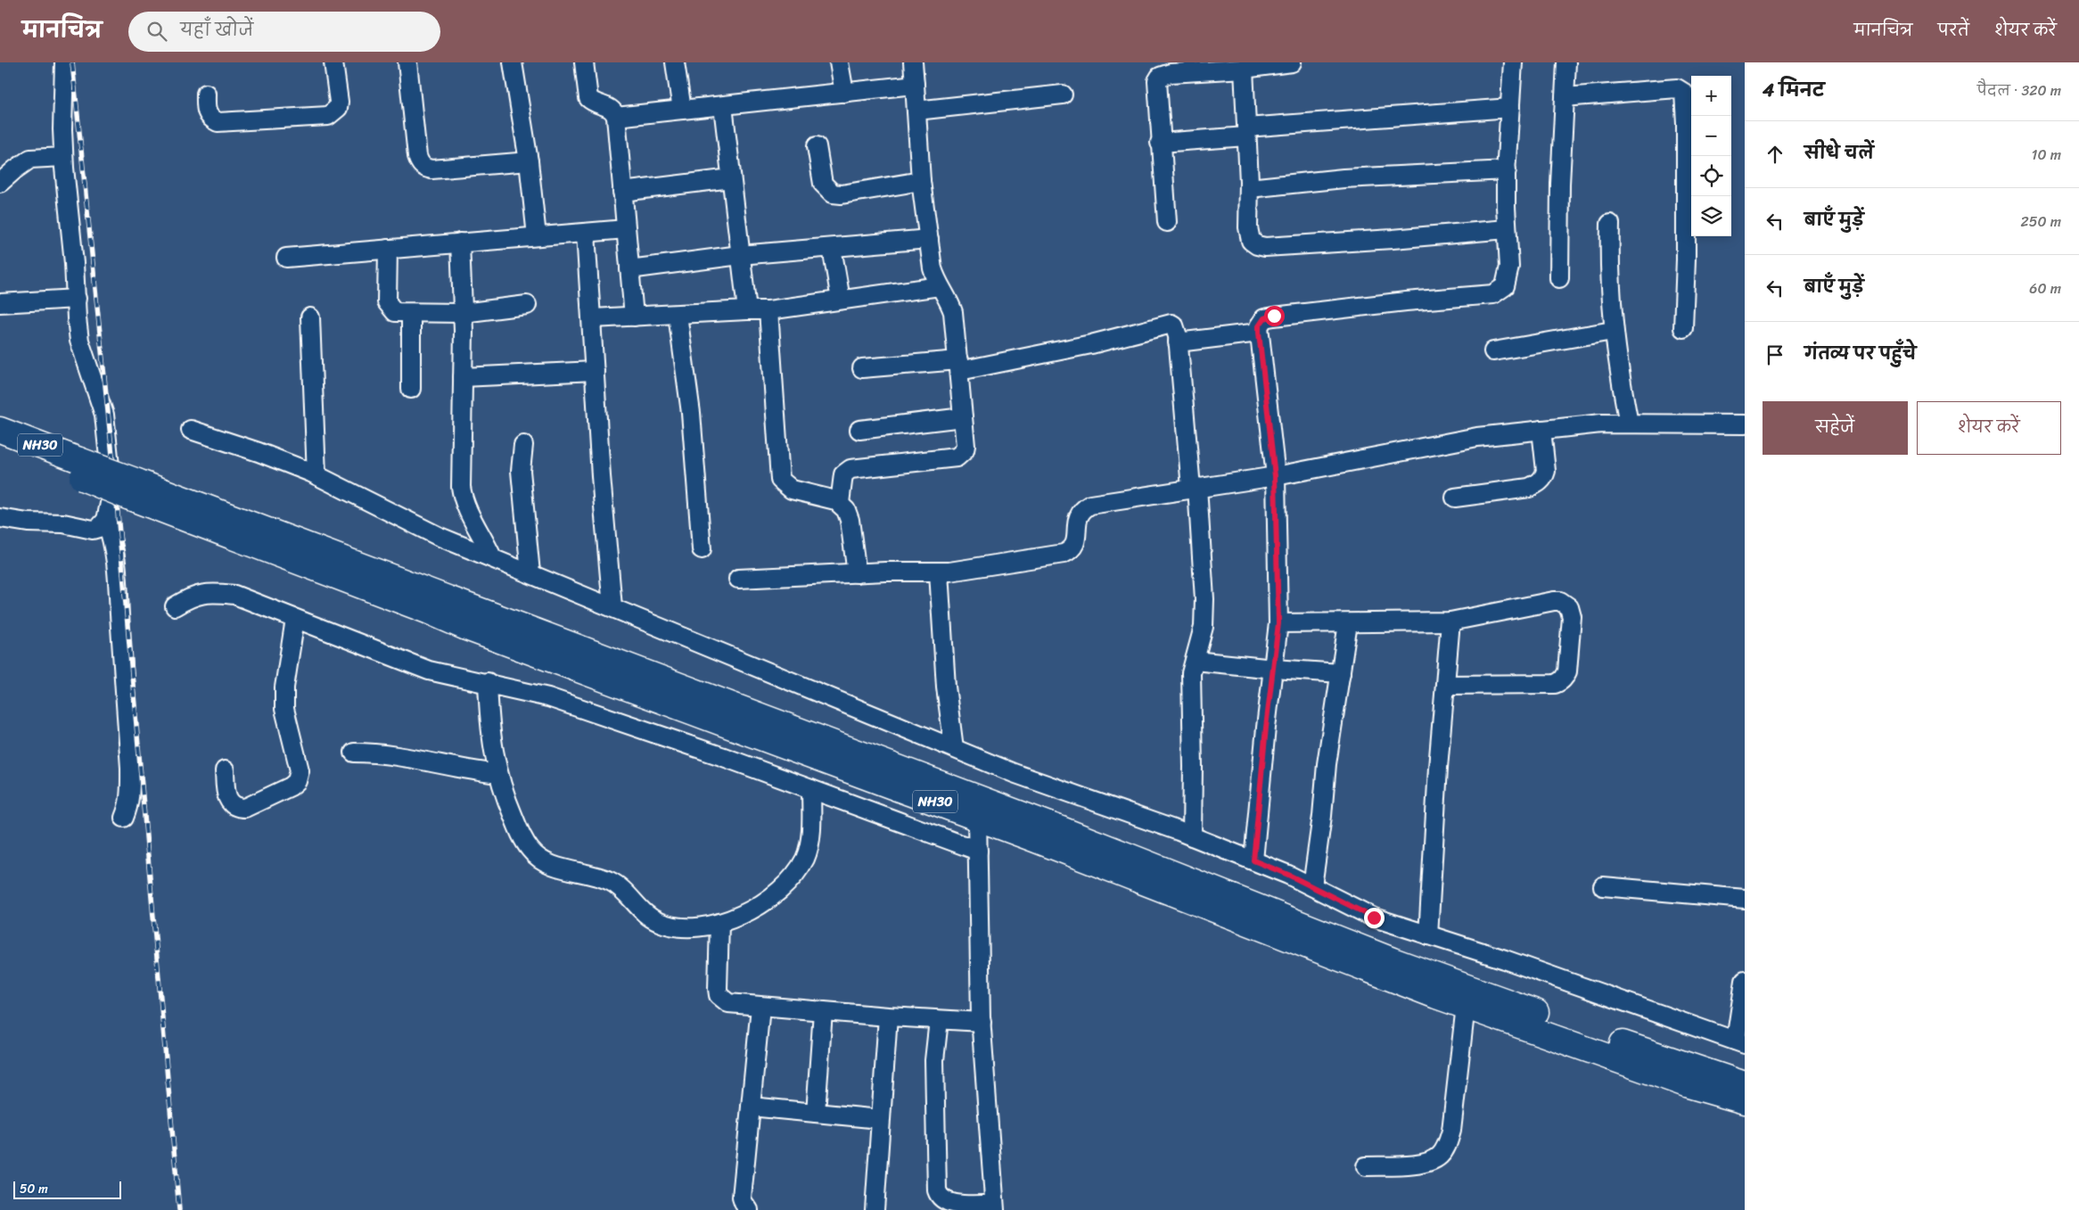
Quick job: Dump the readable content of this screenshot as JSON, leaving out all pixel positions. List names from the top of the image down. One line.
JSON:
{"streets":{"highway":["NH30"]},"scale_bar":"50 m","page":{"header":"मानचित्र","search":"यहाँ खोजें","nav":["मानचित्र","परतें","शेयर करें"],"heading":["4 मिनट","पैदल · 320 m"],"map_buttons":["+","−"],"list":[["सीधे चलें","10 m"],["बाएँ मुड़ें","250 m"],["बाएँ मुड़ें","60 m"],"गंतव्य पर पहुँचे"],"buttons":["सहेजें","शेयर करें"],"scale":"50 m"}}
